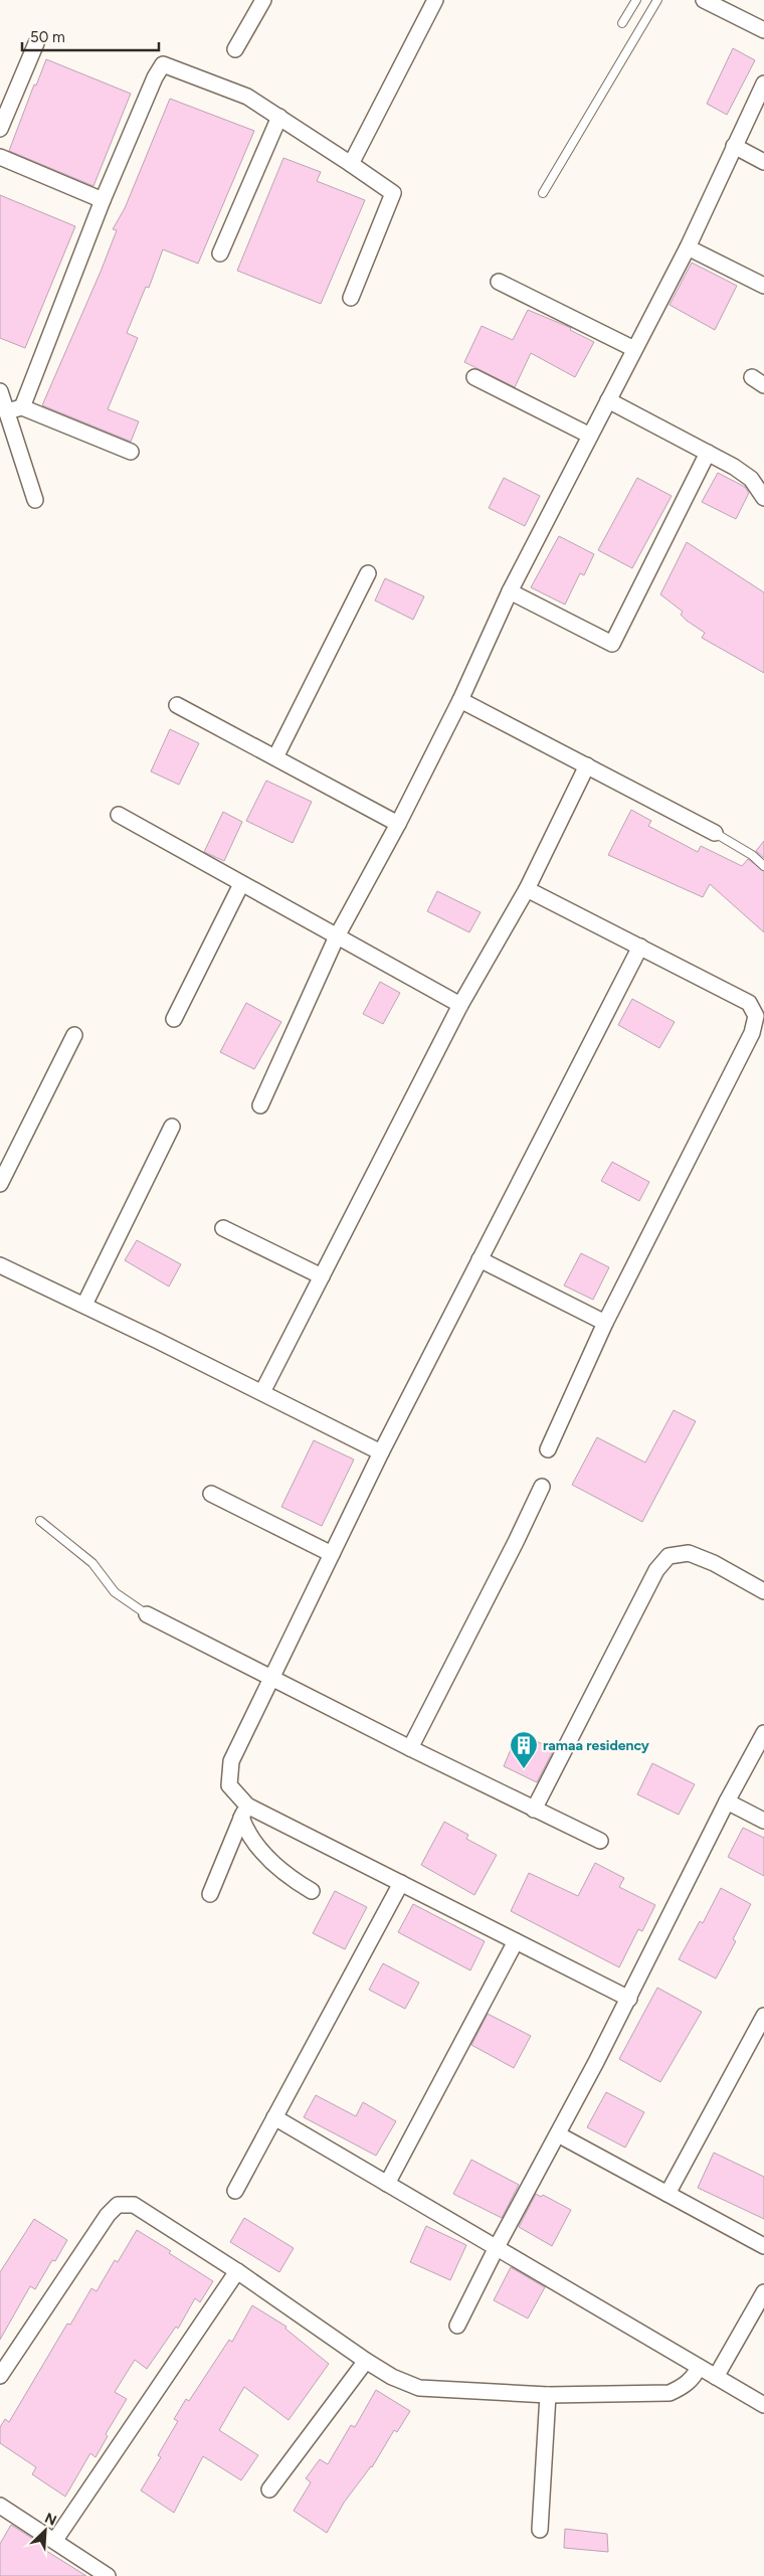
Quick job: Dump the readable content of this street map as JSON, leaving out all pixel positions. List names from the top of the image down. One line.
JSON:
{"places":{"building":["ramaa residency"]},"scale_bar":"50 m","north":"top right"}
